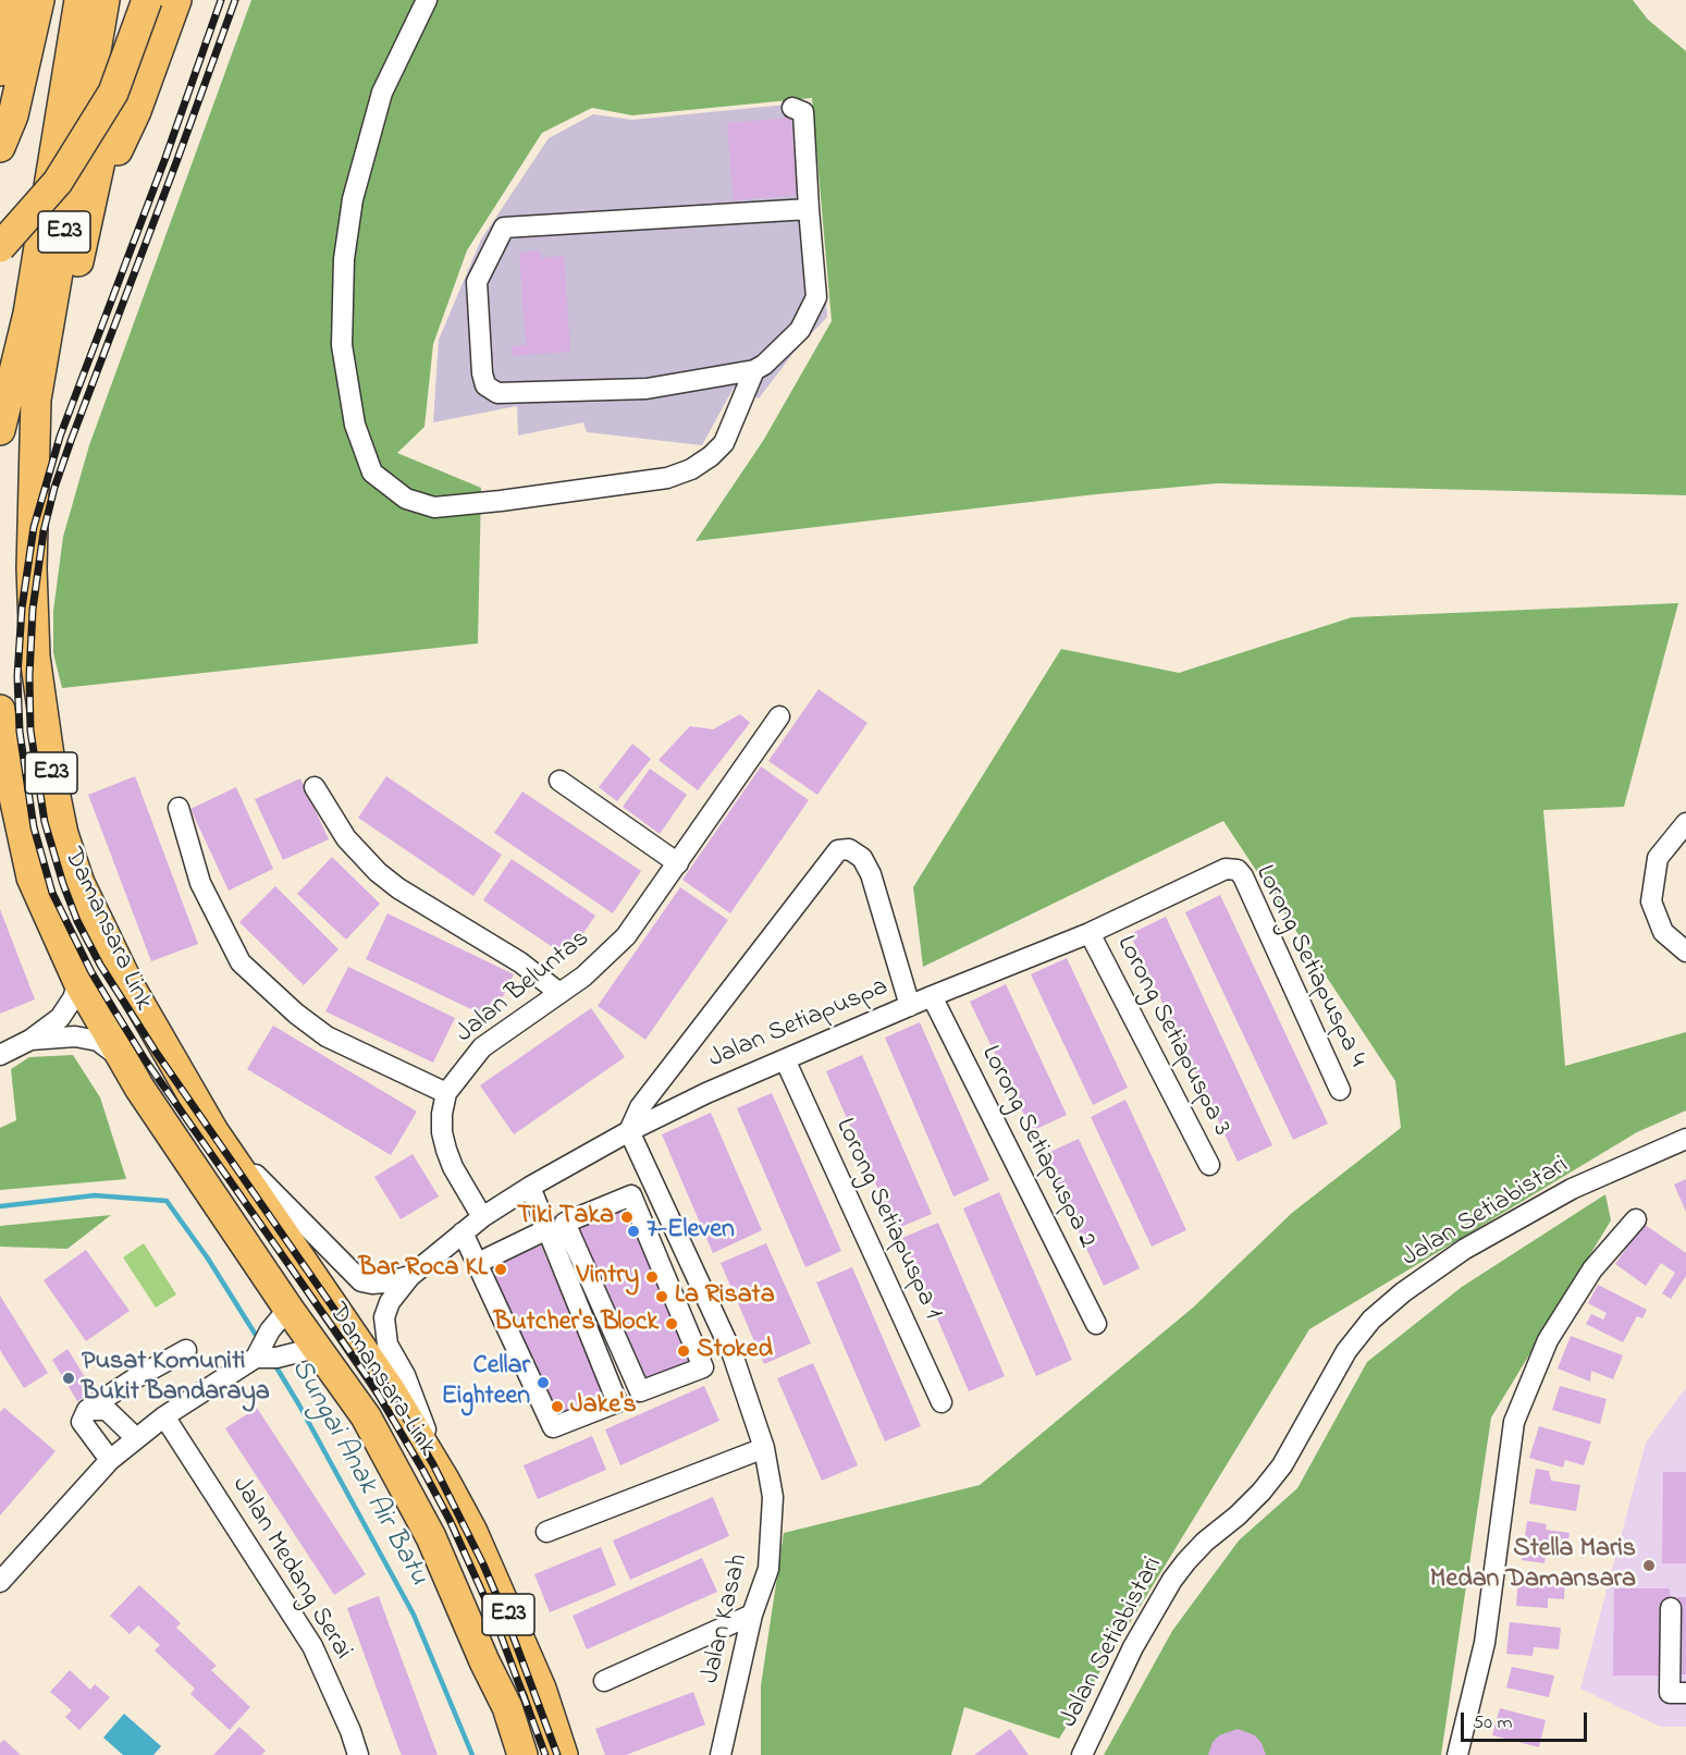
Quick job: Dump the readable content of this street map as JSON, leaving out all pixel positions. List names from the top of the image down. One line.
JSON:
{"streets":{"highway":["E23","Damansara Link"],"street":["Lorong Setiapuspa 4","Jalan Beluntas","Jalan Setiapuspa","Lorong Setiapuspa 3","Lorong Setiapuspa 2","Jalan Setiabistari","Lorong Setiapuspa 1","Jalan Medang Serai","Jalan Kasah"]},"crossings":[["Damansara Link","Jalan Setiapuspa"],["Lorong Setiapuspa 4","Jalan Setiapuspa"],["Jalan Setiapuspa","Lorong Setiapuspa 3"],["Jalan Setiapuspa","Lorong Setiapuspa 2"],["Jalan Setiapuspa","Lorong Setiapuspa 1"],["Jalan Setiapuspa","Jalan Kasah"]],"water":["Sungai Anak Air Batu"],"places":["Tiki Taka","7-Eleven","Bar Roca KL","Vintry","La Risata","Butcher's Block","Stoked","Pusat Komuniti Bukit Bandaraya","Cellar Eighteen","Jake's","Stella Maris Medan Damansara"],"scale_bar":"50 m"}
